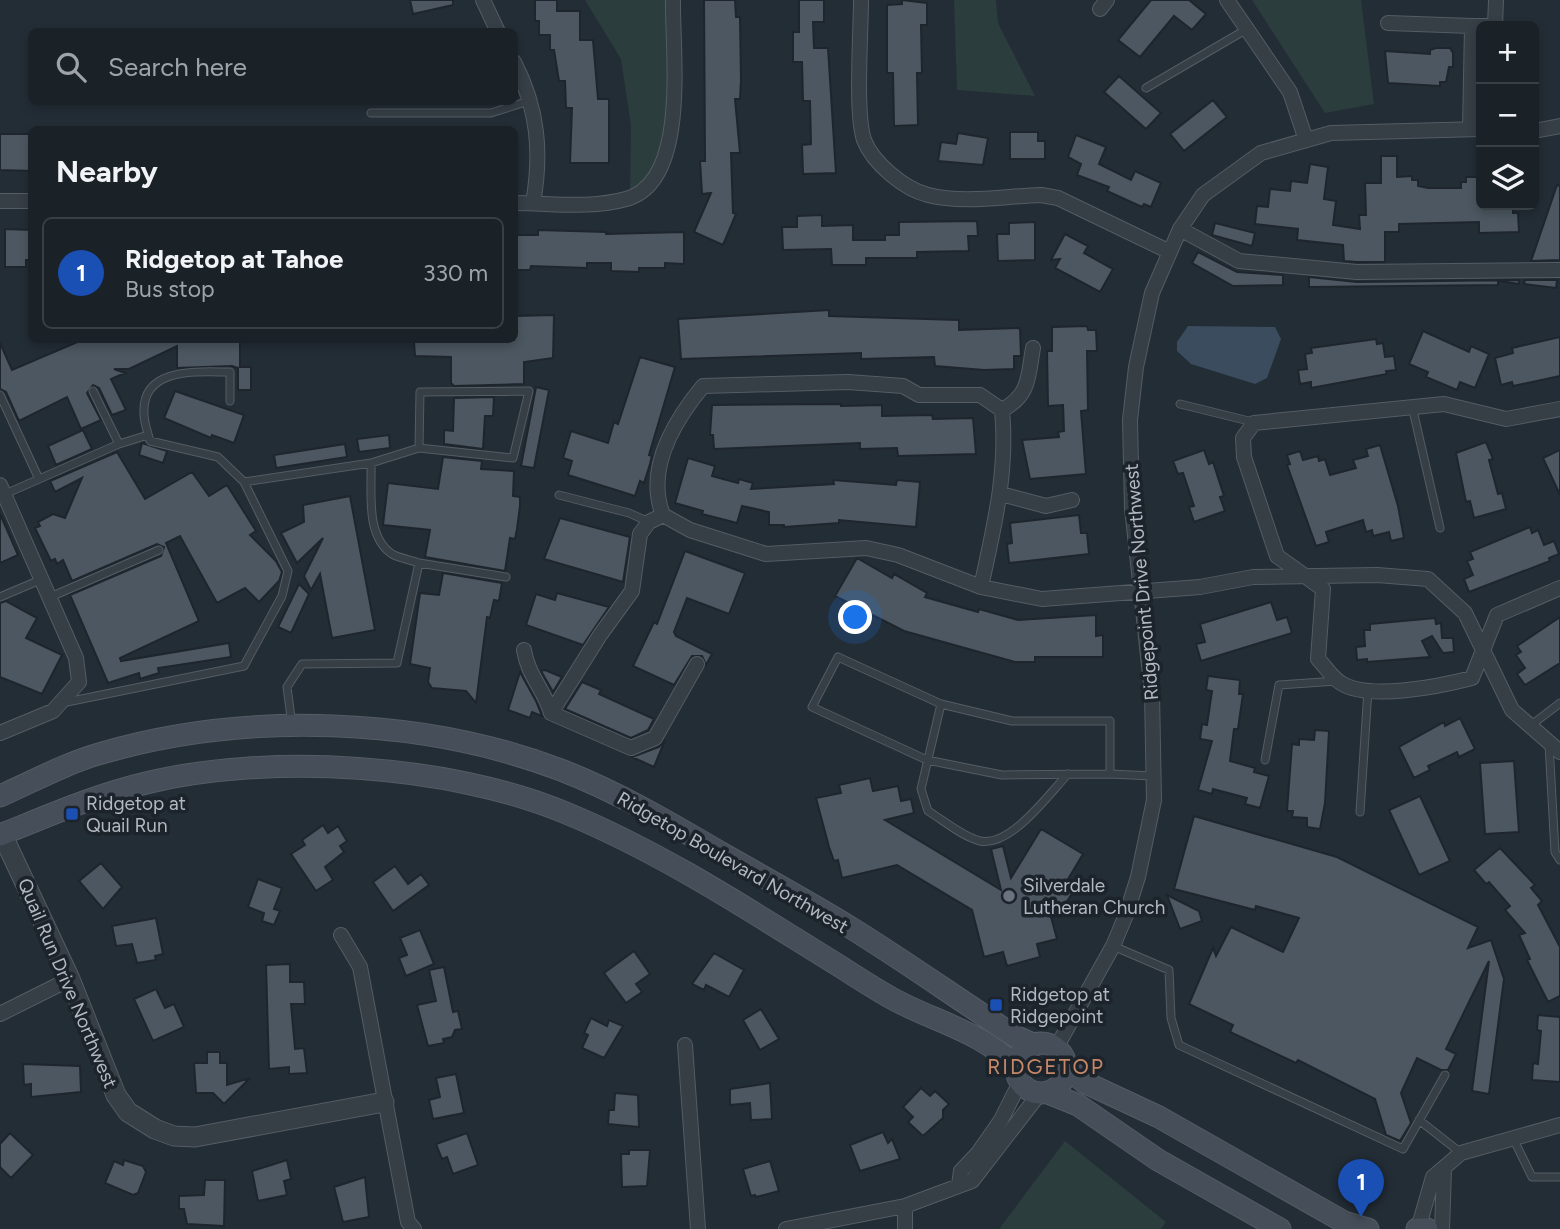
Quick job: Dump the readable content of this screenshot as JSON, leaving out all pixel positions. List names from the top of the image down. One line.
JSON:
{"streets":{"main road":["Ridgetop Boulevard Northwest"],"street":["Ridgepoint Drive Northwest","Quail Run Drive Northwest"]},"crossings":[["Ridgepoint Drive Northwest","Ridgetop Boulevard Northwest"],["Ridgetop Boulevard Northwest","Quail Run Drive Northwest"]],"districts":["RIDGETOP"],"places":{"transit":["Ridgetop at Quail Run","Ridgetop at Ridgepoint"],"other":["Silverdale Lutheran Church"]},"page":{"map_buttons":["+","−"],"search":"Search here","heading":"Nearby","list":[{"mark":"1","name":"Ridgetop at Tahoe","note":"Bus stop","value":"330 m"}],"pins":"1"}}
